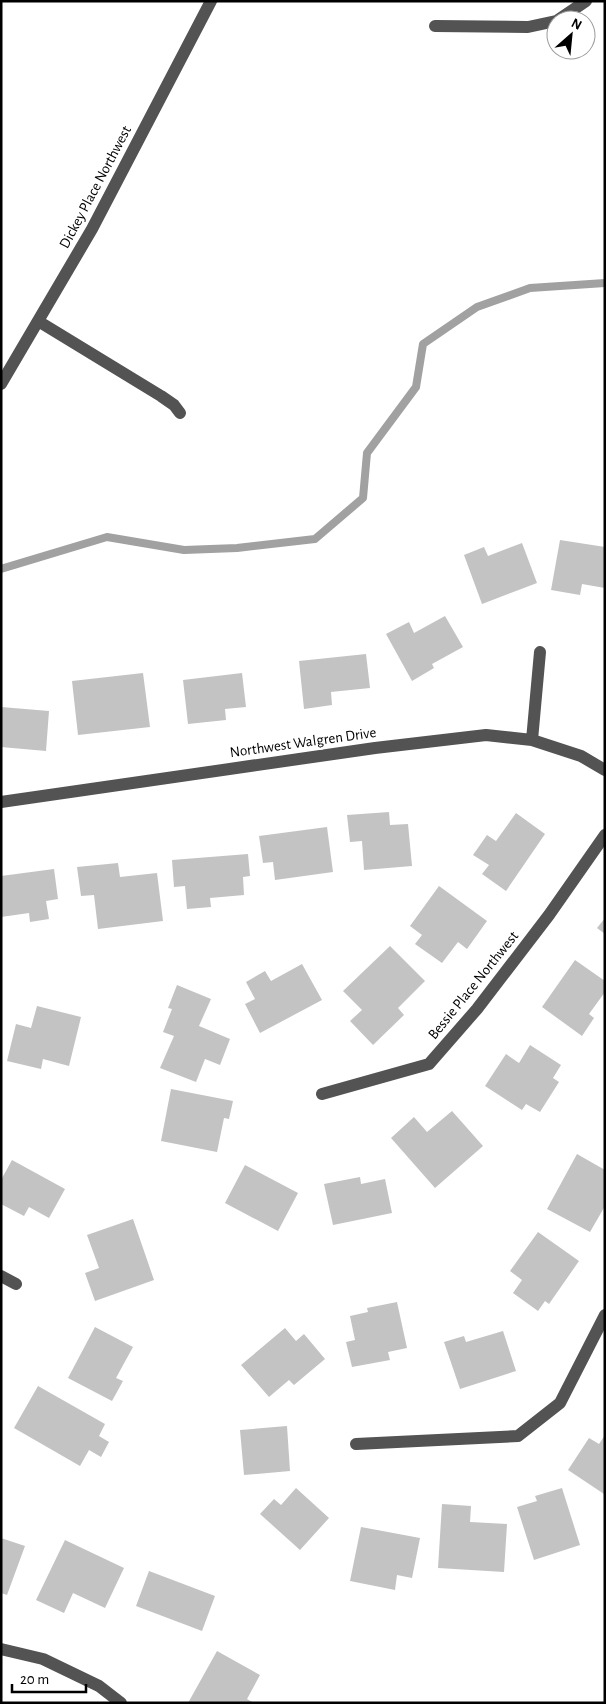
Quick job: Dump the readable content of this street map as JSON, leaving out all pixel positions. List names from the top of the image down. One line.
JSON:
{"streets":{"street":["Dickey Place Northwest","Northwest Walgren Drive","Bessie Place Northwest"]},"scale_bar":"20 m","north":"top right"}
